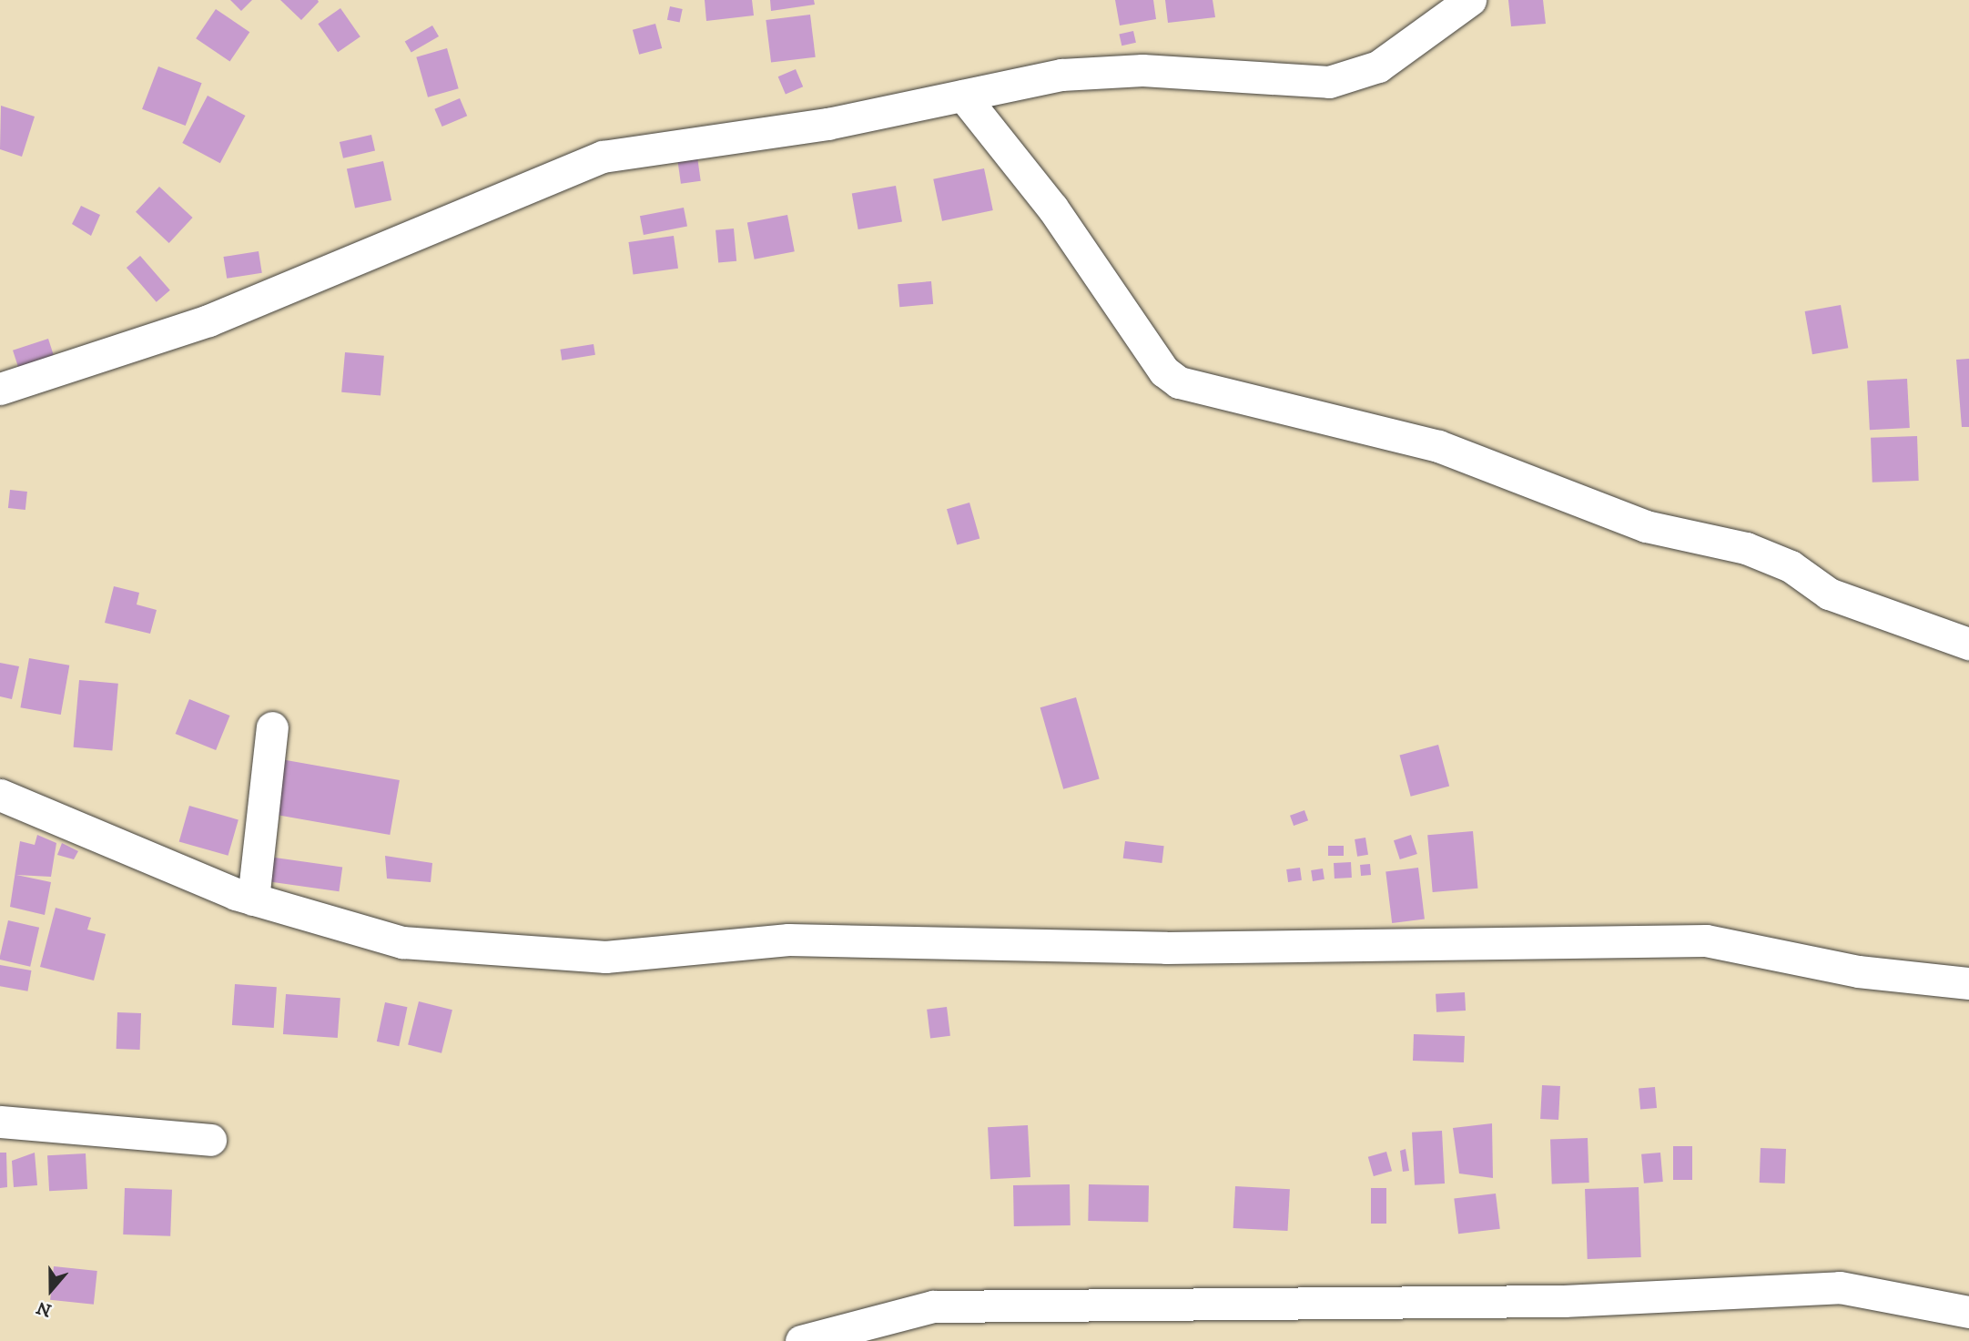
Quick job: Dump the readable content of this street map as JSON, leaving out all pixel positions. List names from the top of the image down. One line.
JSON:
{"north":"bottom"}
